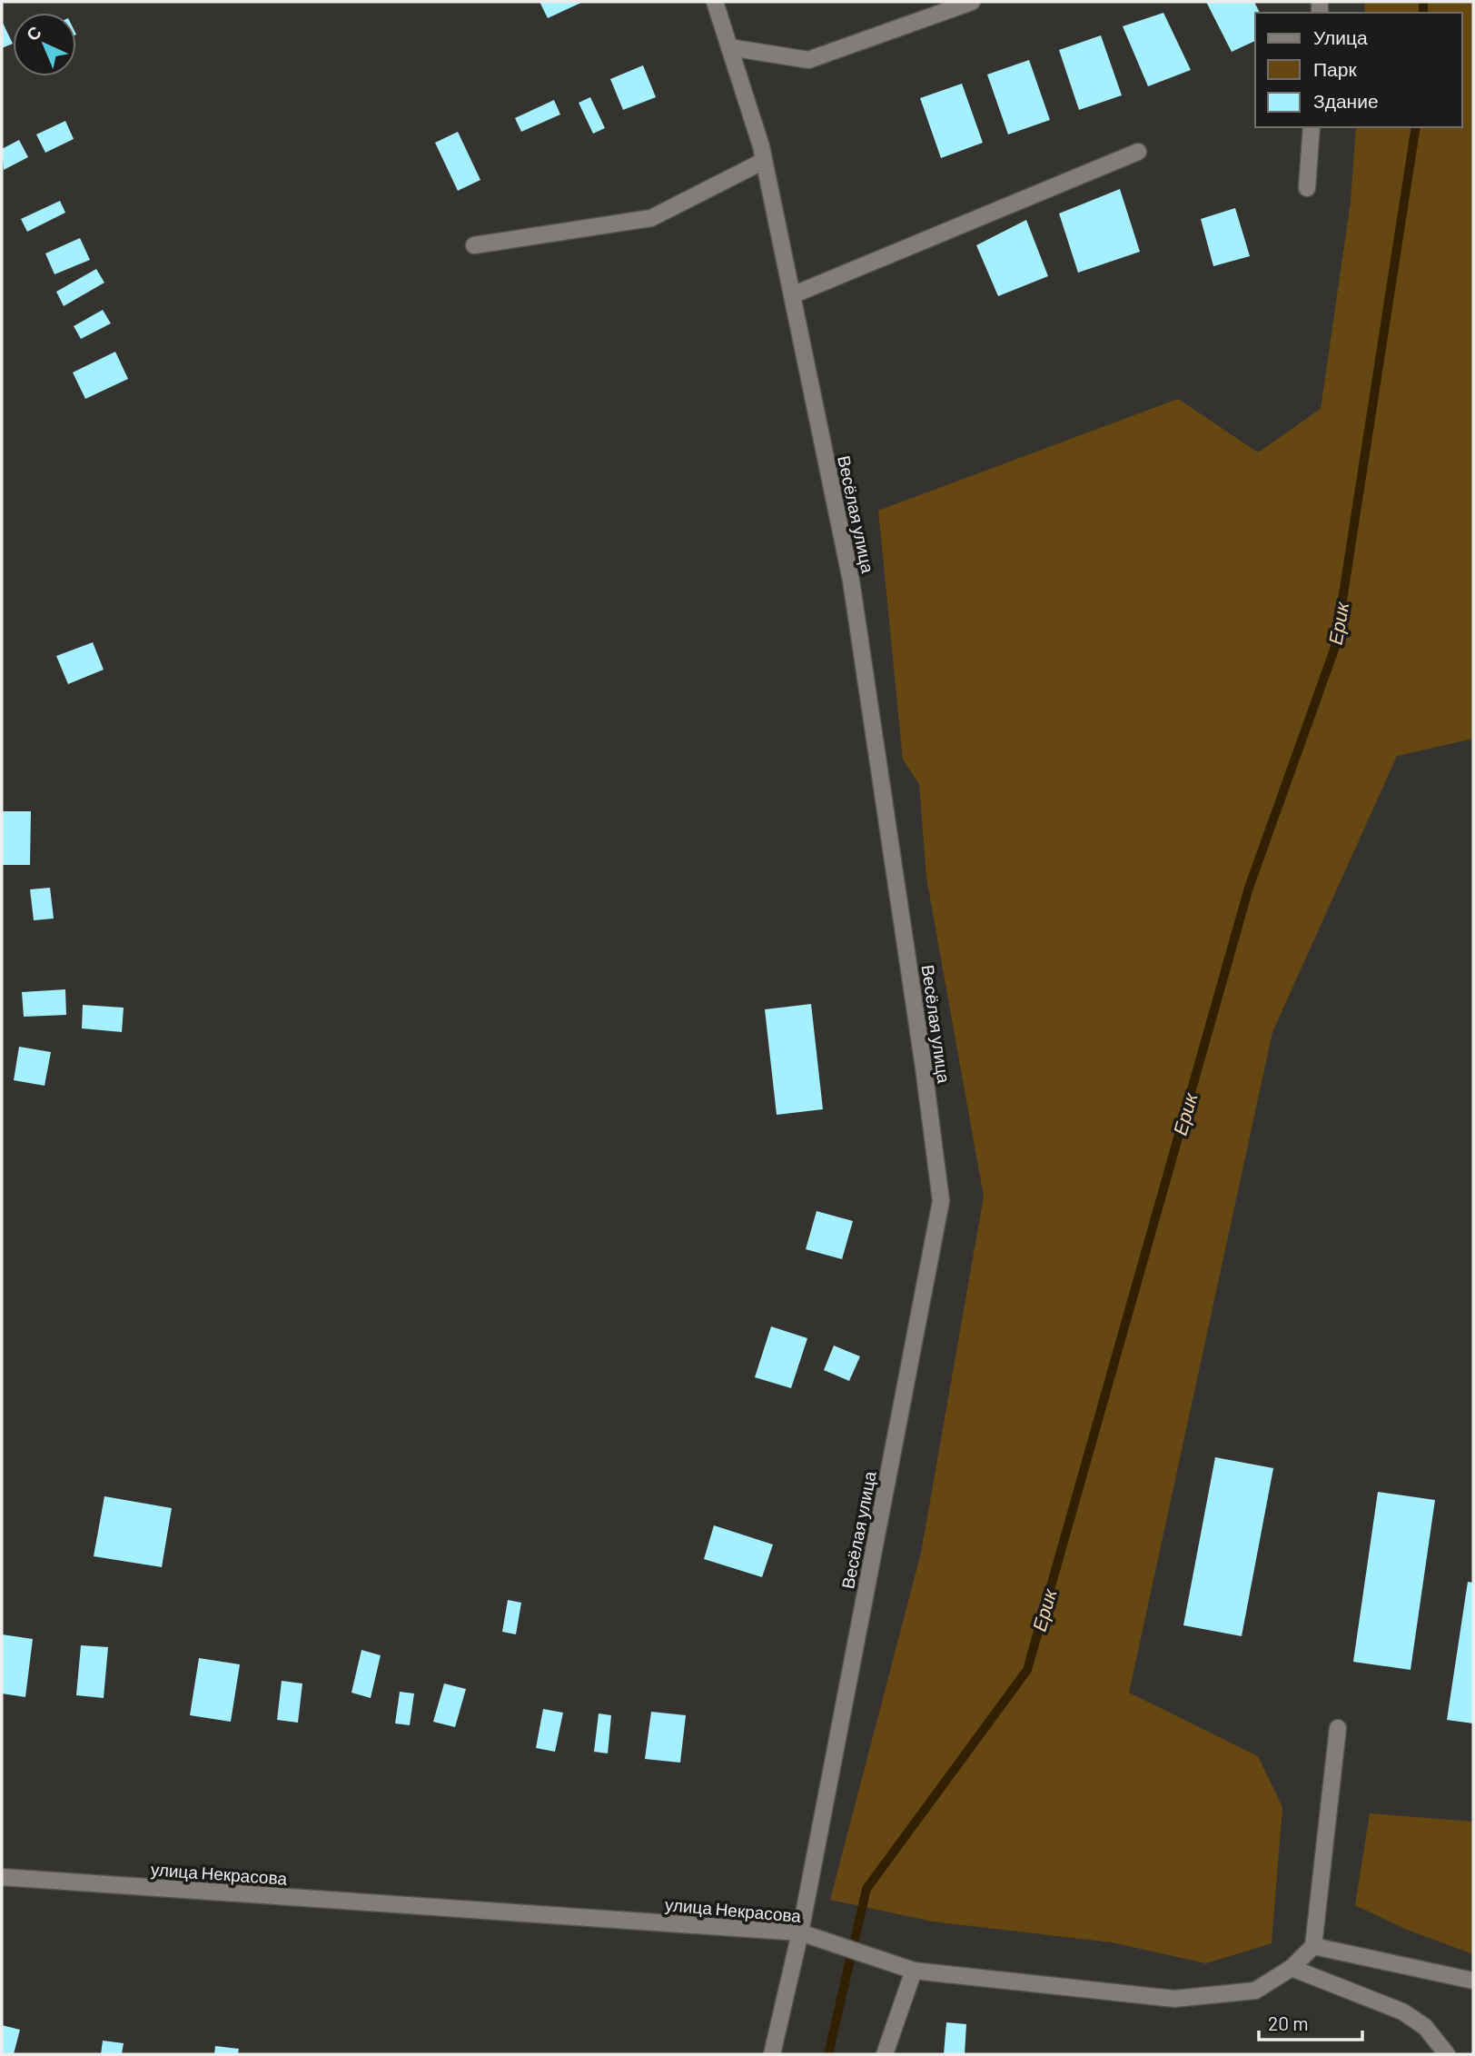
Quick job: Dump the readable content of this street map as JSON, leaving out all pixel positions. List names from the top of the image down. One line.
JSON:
{"streets":{"street":["Весёлая улица","улица Некрасова"]},"crossings":[["Весёлая улица","улица Некрасова"]],"water":["Ерик"],"legend":["Улица","Парк","Здание"],"scale_bar":"20 m","north":"top left"}
